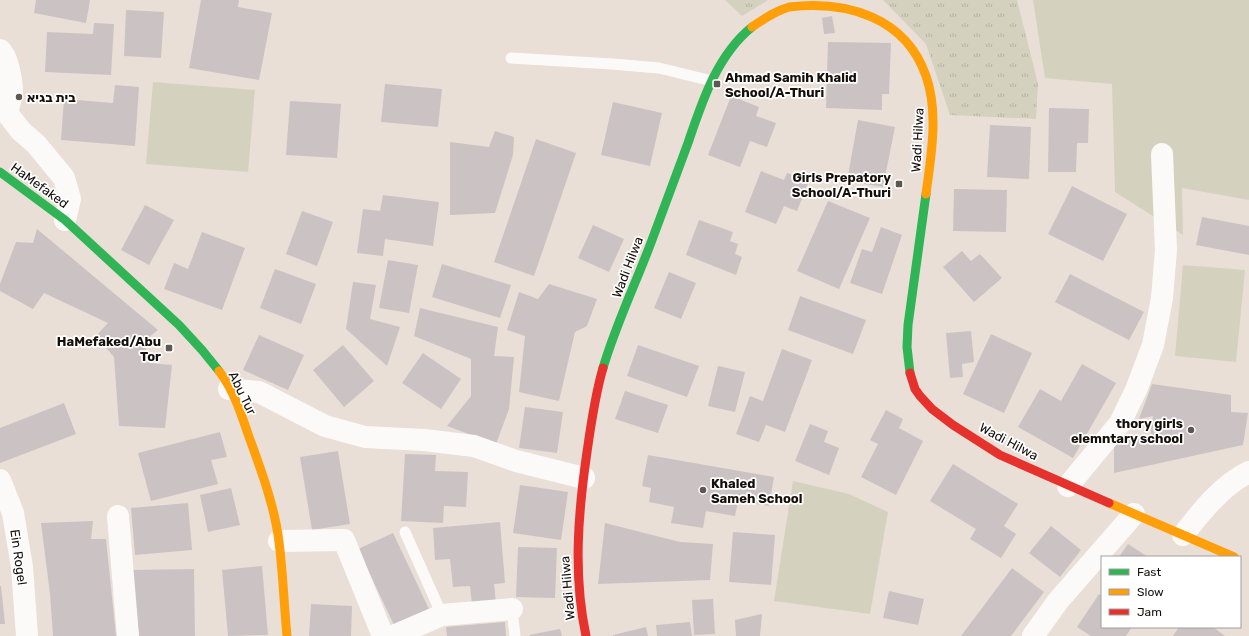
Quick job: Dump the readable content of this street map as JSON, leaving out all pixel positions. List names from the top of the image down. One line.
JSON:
{"streets":{"street":["Wadi Hilwa","HaMefaked","Abu Tur","Ein Rogel"]},"crossings":[["HaMefaked","Abu Tur"]],"places":{"transit":["Ahmad Samih Khalid School/A-Thuri","Girls Prepatory School/A-Thuri","HaMefaked/Abu Tor"],"other":["בית בגיא","thory girls elemntary school","Khaled Sameh School"]},"legend":["Fast","Slow","Jam"]}
